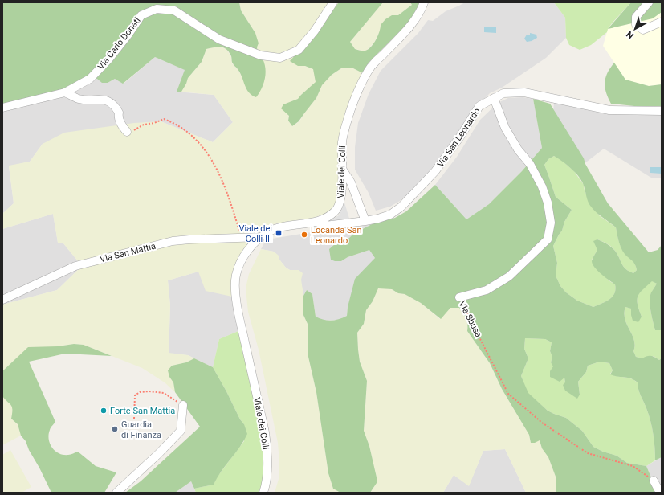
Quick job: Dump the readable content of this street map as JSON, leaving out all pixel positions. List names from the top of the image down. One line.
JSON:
{"streets":{"street":["Via Carlo Donati","Via San Leonardo","Viale dei Colli","Via San Mattia","Via Sbusa"]},"crossings":[["Via San Leonardo","Viale dei Colli"],["Via San Leonardo","Via Sbusa"],["Viale dei Colli","Via San Mattia"]],"places":{"transit":["Viale dei Colli III"],"other":["Locanda San Leonardo","Forte San Mattia","Guardia di Finanza"]},"north":"bottom left"}
